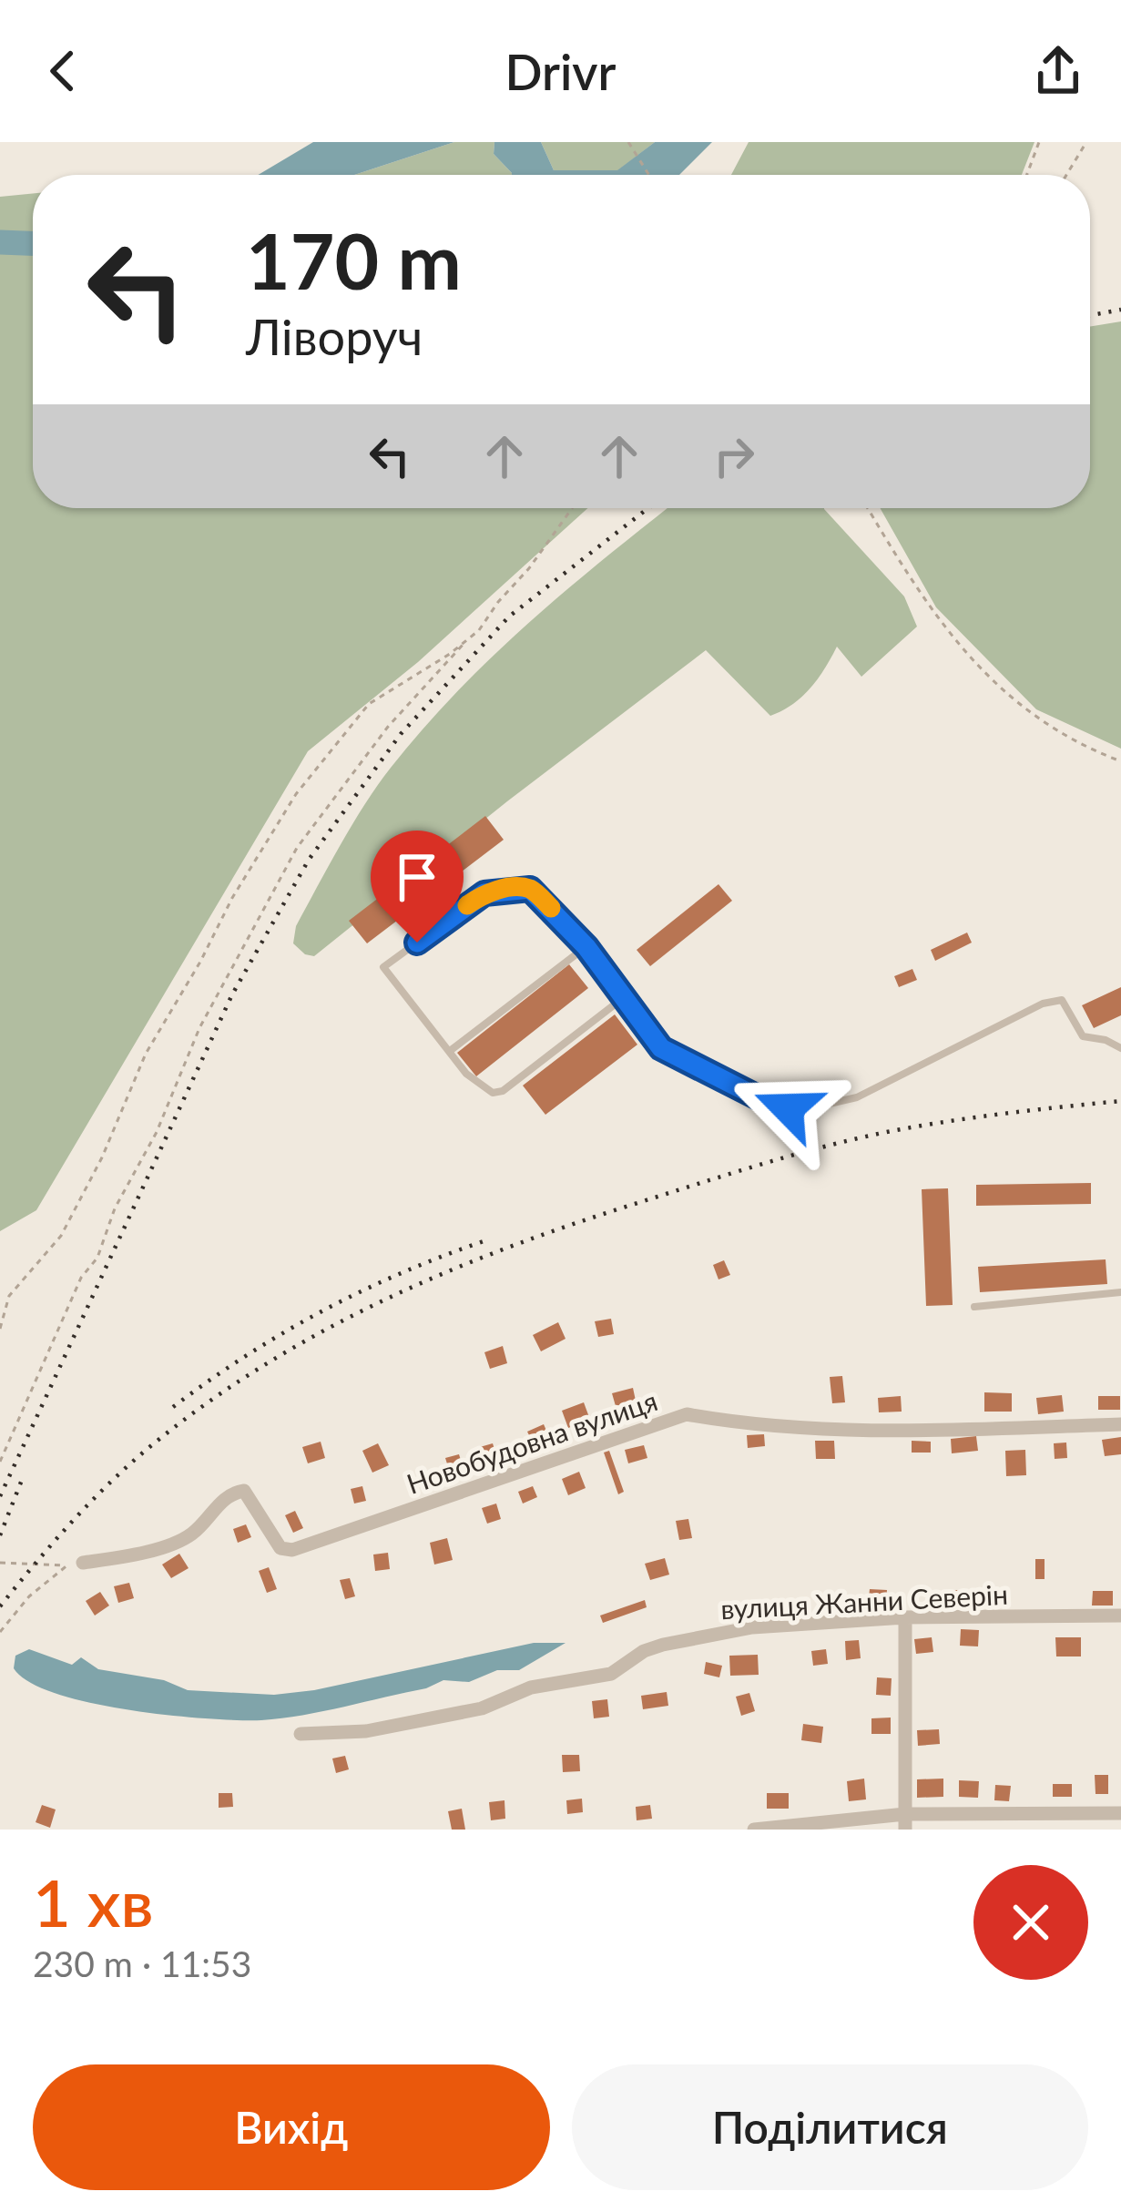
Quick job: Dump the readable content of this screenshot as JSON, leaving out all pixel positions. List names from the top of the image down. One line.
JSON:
{"streets":{"street":["Новобудовна вулиця","вулиця Жанни Северін"]},"page":{"header":"Drivr","turn":["170 m","Ліворуч"],"heading":["1 хв","230 m · 11:53"],"buttons":["Вихід","Поділитися"]}}
